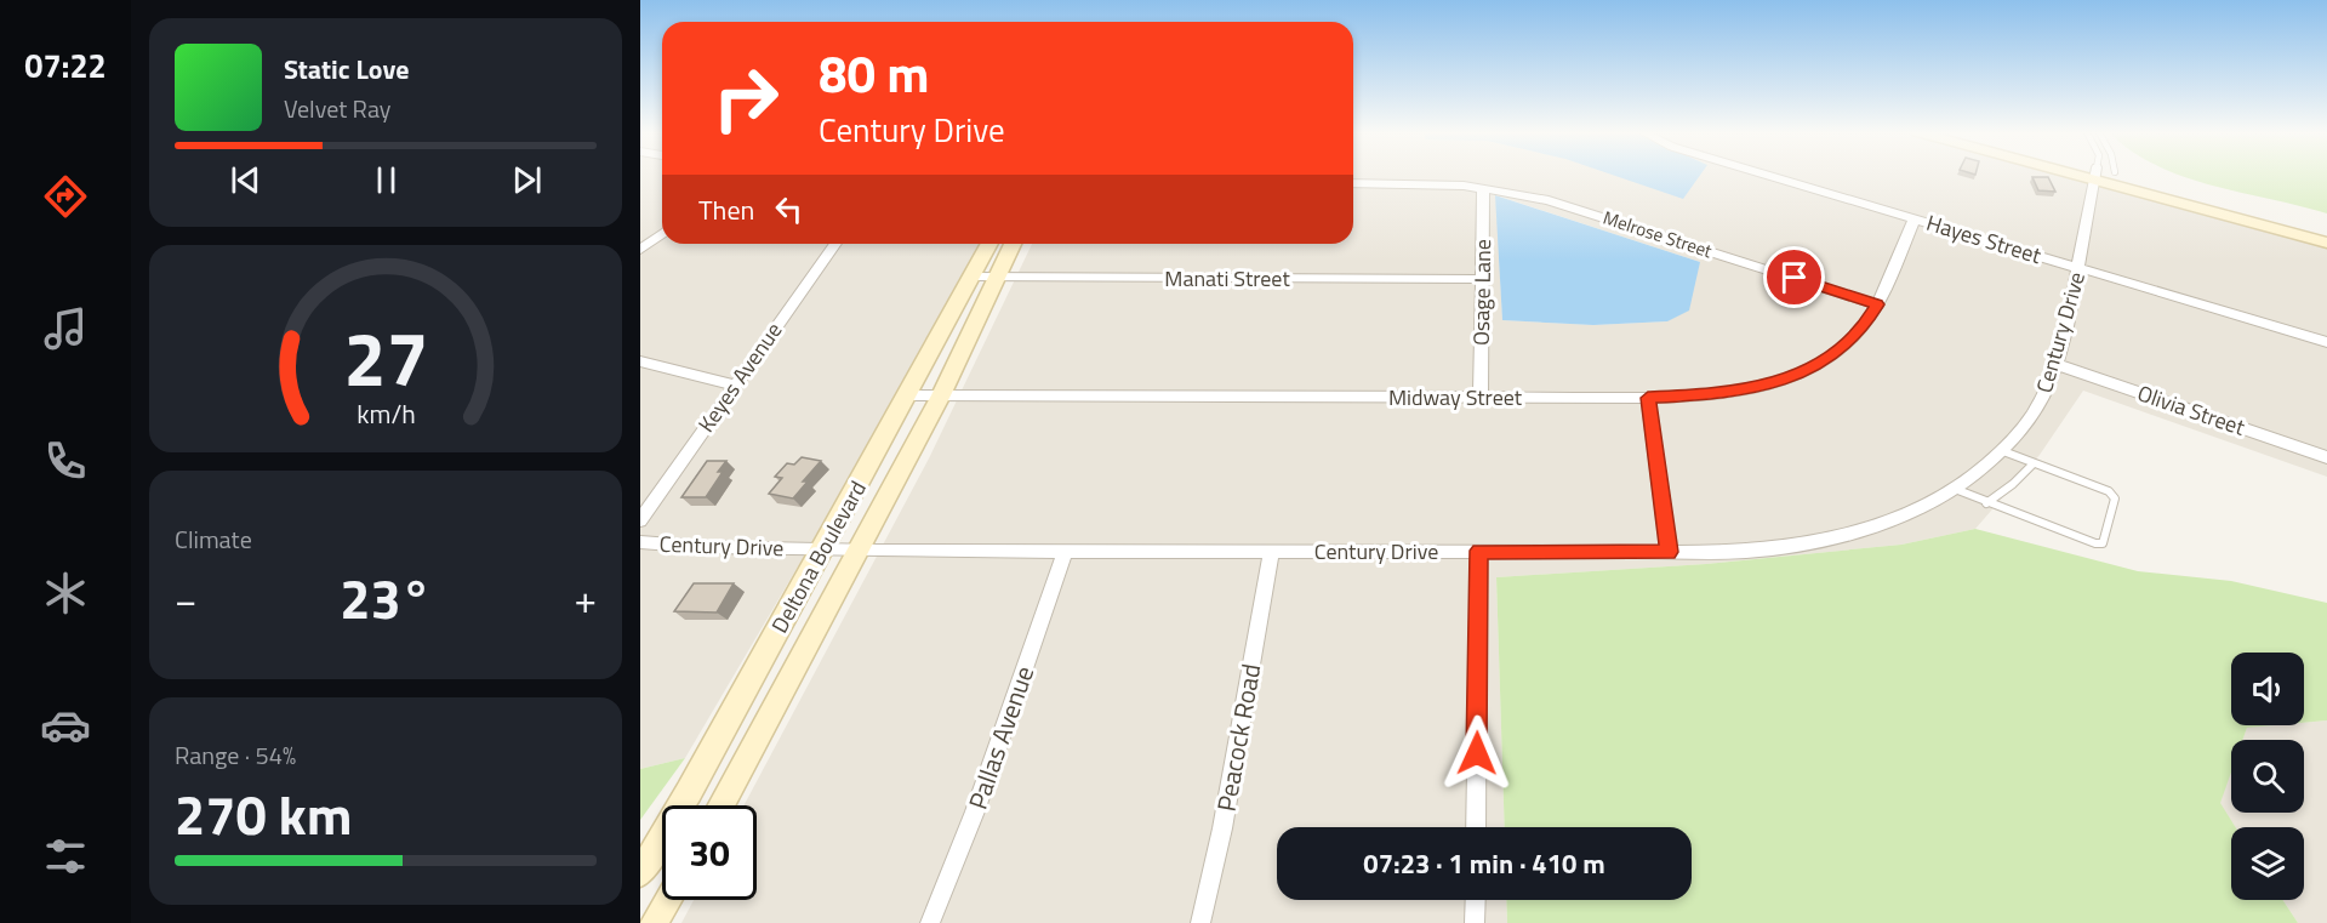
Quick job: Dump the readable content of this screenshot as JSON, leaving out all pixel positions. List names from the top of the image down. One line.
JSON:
{"streets":{"main road":["Deltona Boulevard"],"street":["Melrose Street","Hayes Street","Manati Street","Osage Lane","Century Drive","Keyes Avenue","Midway Street","Olivia Street","Pallas Avenue","Peacock Road"]},"crossings":[["Melrose Street","Osage Lane"],["Melrose Street","Midway Street"],["Hayes Street","Century Drive"],["Hayes Street","Midway Street"],["Manati Street","Osage Lane"],["Manati Street","Deltona Boulevard"],["Osage Lane","Midway Street"],["Century Drive","Olivia Street"],["Century Drive","Deltona Boulevard"],["Century Drive","Pallas Avenue"],["Century Drive","Peacock Road"],["Midway Street","Deltona Boulevard"]],"page":{"tabs":"07:22","turn":["80 m","Century Drive"],"song":["Static Love","Velvet Ray"],"then":"Then","tile":["Climate",["Range · 54%","270 km"]],"heat":["−","23°","+"],"limit":"30","trip":"07:23 · 1 min · 410 m","gauge":["27","km/h"]}}
